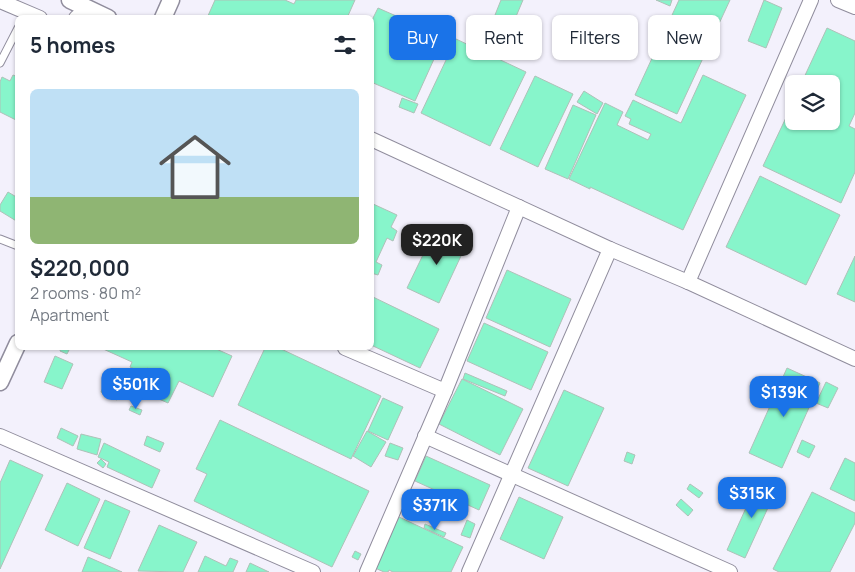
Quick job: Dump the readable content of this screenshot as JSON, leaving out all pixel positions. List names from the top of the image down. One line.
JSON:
{"page":{"chip":["Buy","Rent","Filters","New"],"heading":"5 homes","list":[{"name":"$220,000","note":"2 rooms · 80 m² · Apartment"}],"price":["$220K","$501K","$139K","$315K","$371K"]}}
